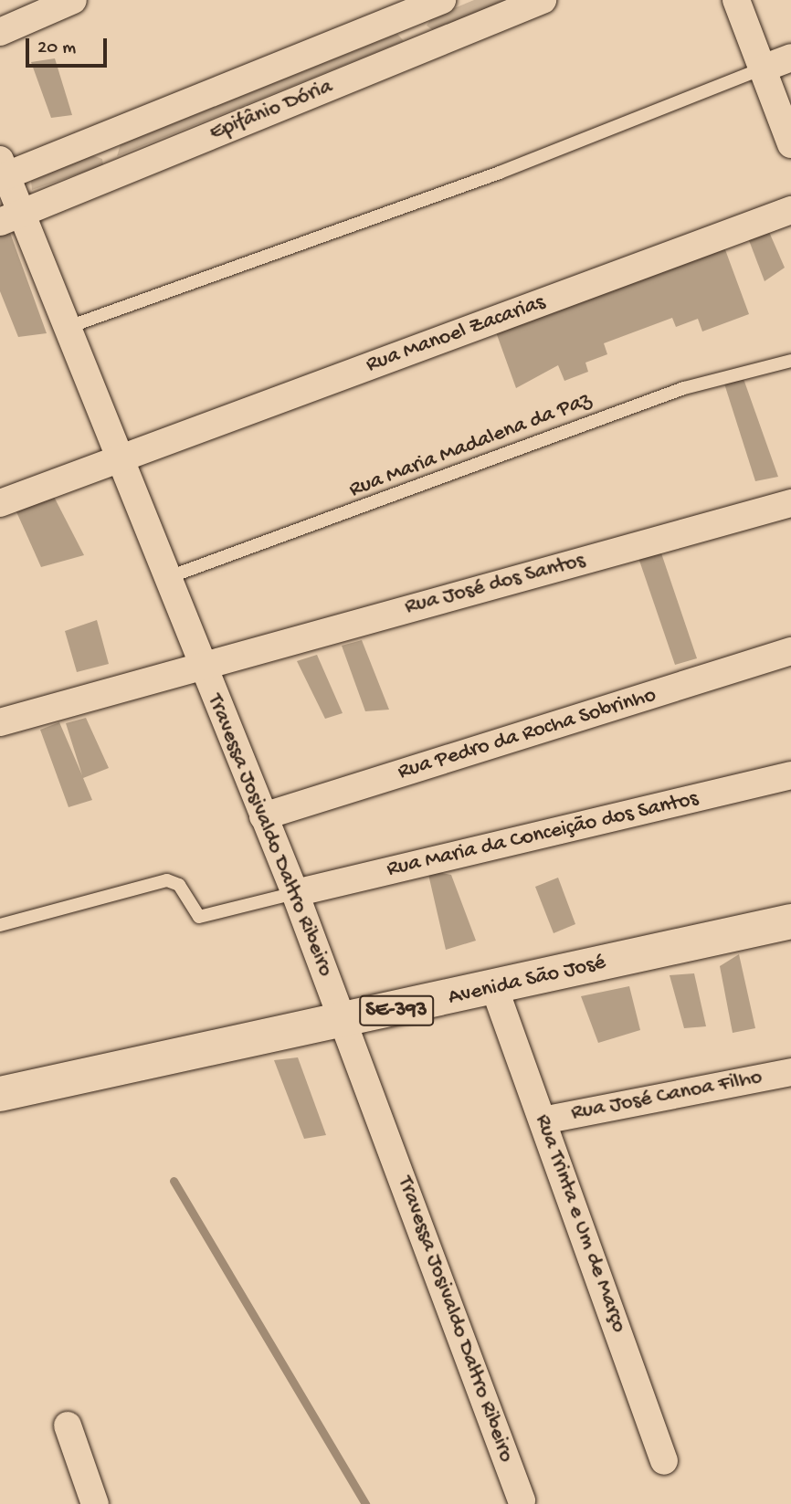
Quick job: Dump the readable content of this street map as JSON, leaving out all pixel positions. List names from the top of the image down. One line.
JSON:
{"streets":{"main road":["Avenida São José","SE-393"],"street":["Epifânio Dória","Rua Manoel Zacarias","Rua José dos Santos","Rua Pedro da Rocha Sobrinho","Rua Maria da Conceição dos Santos","Travessa Josivaldo Daltro Ribeiro","Rua José Canoa Filho","Rua Trinta e Um de Março"],"lane":["Rua Maria Madalena da Paz"]},"crossings":[["Epifânio Dória","Travessa Josivaldo Daltro Ribeiro"],["Rua Manoel Zacarias","Travessa Josivaldo Daltro Ribeiro"],["Rua Maria Madalena da Paz","Travessa Josivaldo Daltro Ribeiro"],["Rua José dos Santos","Travessa Josivaldo Daltro Ribeiro"],["Rua Pedro da Rocha Sobrinho","Travessa Josivaldo Daltro Ribeiro"],["Rua Maria da Conceição dos Santos","Travessa Josivaldo Daltro Ribeiro"],["Travessa Josivaldo Daltro Ribeiro","Avenida São José"],["Avenida São José","Rua Trinta e Um de Março"],["Rua José Canoa Filho","Rua Trinta e Um de Março"]],"scale_bar":"20 m"}
